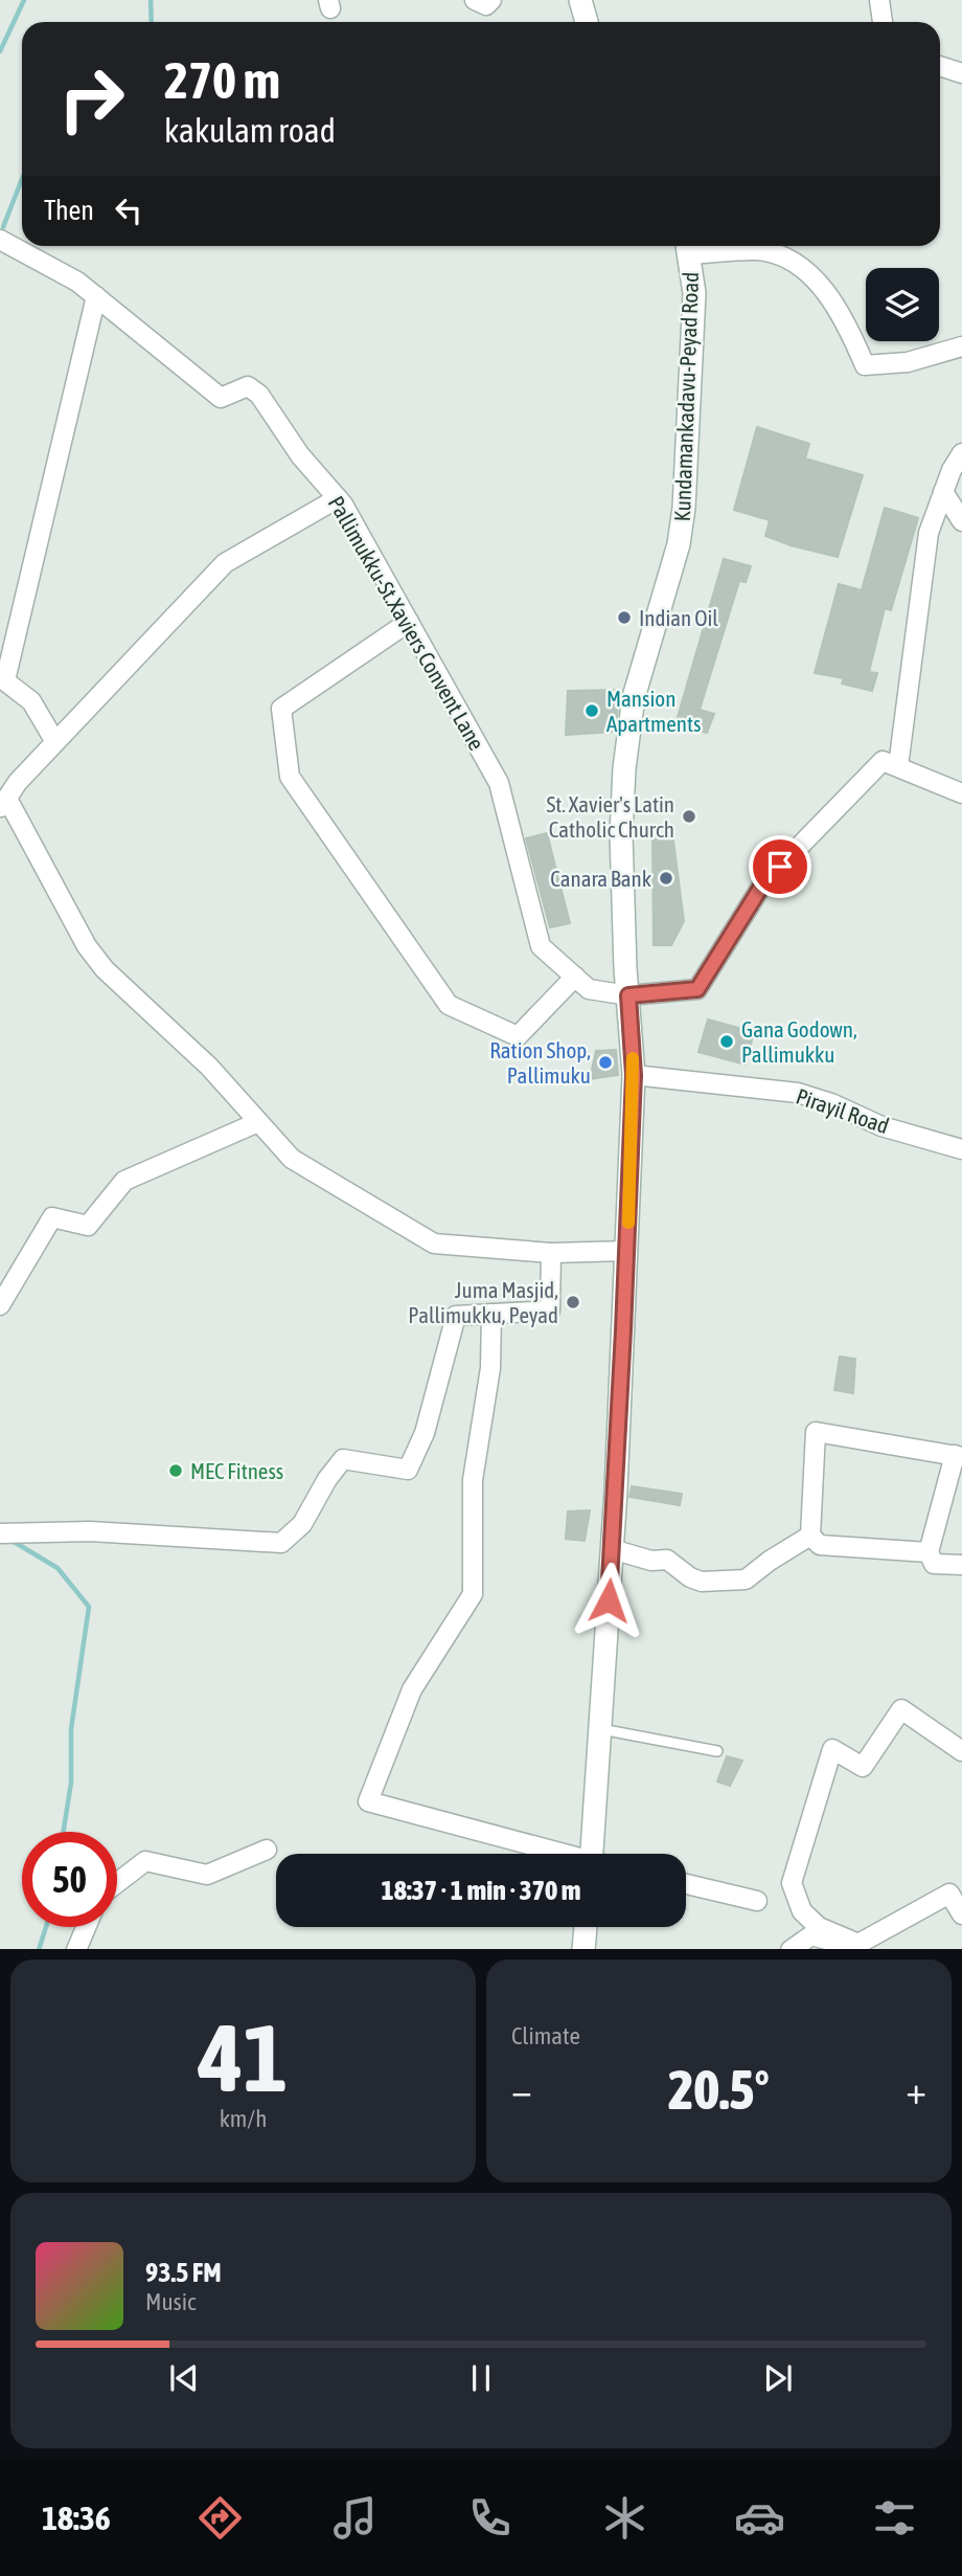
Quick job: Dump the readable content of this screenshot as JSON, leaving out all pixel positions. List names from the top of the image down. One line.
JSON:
{"streets":{"main road":["Kundamankadavu-Peyad Road"],"street":["Pallimukku-St.Xaviers Convent Lane","Pirayil Road"]},"crossings":[["Kundamankadavu-Peyad Road","Pallimukku-St.Xaviers Convent Lane"],["Kundamankadavu-Peyad Road","Pirayil Road"]],"places":["Indian Oil","Mansion Apartments","St. Xavier's Latin Catholic Church","Canara Bank","Gana Godown, Pallimukku","Ration Shop, Pallimuku","Juma Masjid, Pallimukku, Peyad","MEC Fitness"],"page":{"turn":["270 m","kakulam road"],"then":"Then","limit":"50","trip":"18:37 · 1 min · 370 m","tile":[["41","km/h"],"Climate"],"heat":["−","20.5°","+"],"song":["93.5 FM","Music"],"tabs":"18:36"}}
